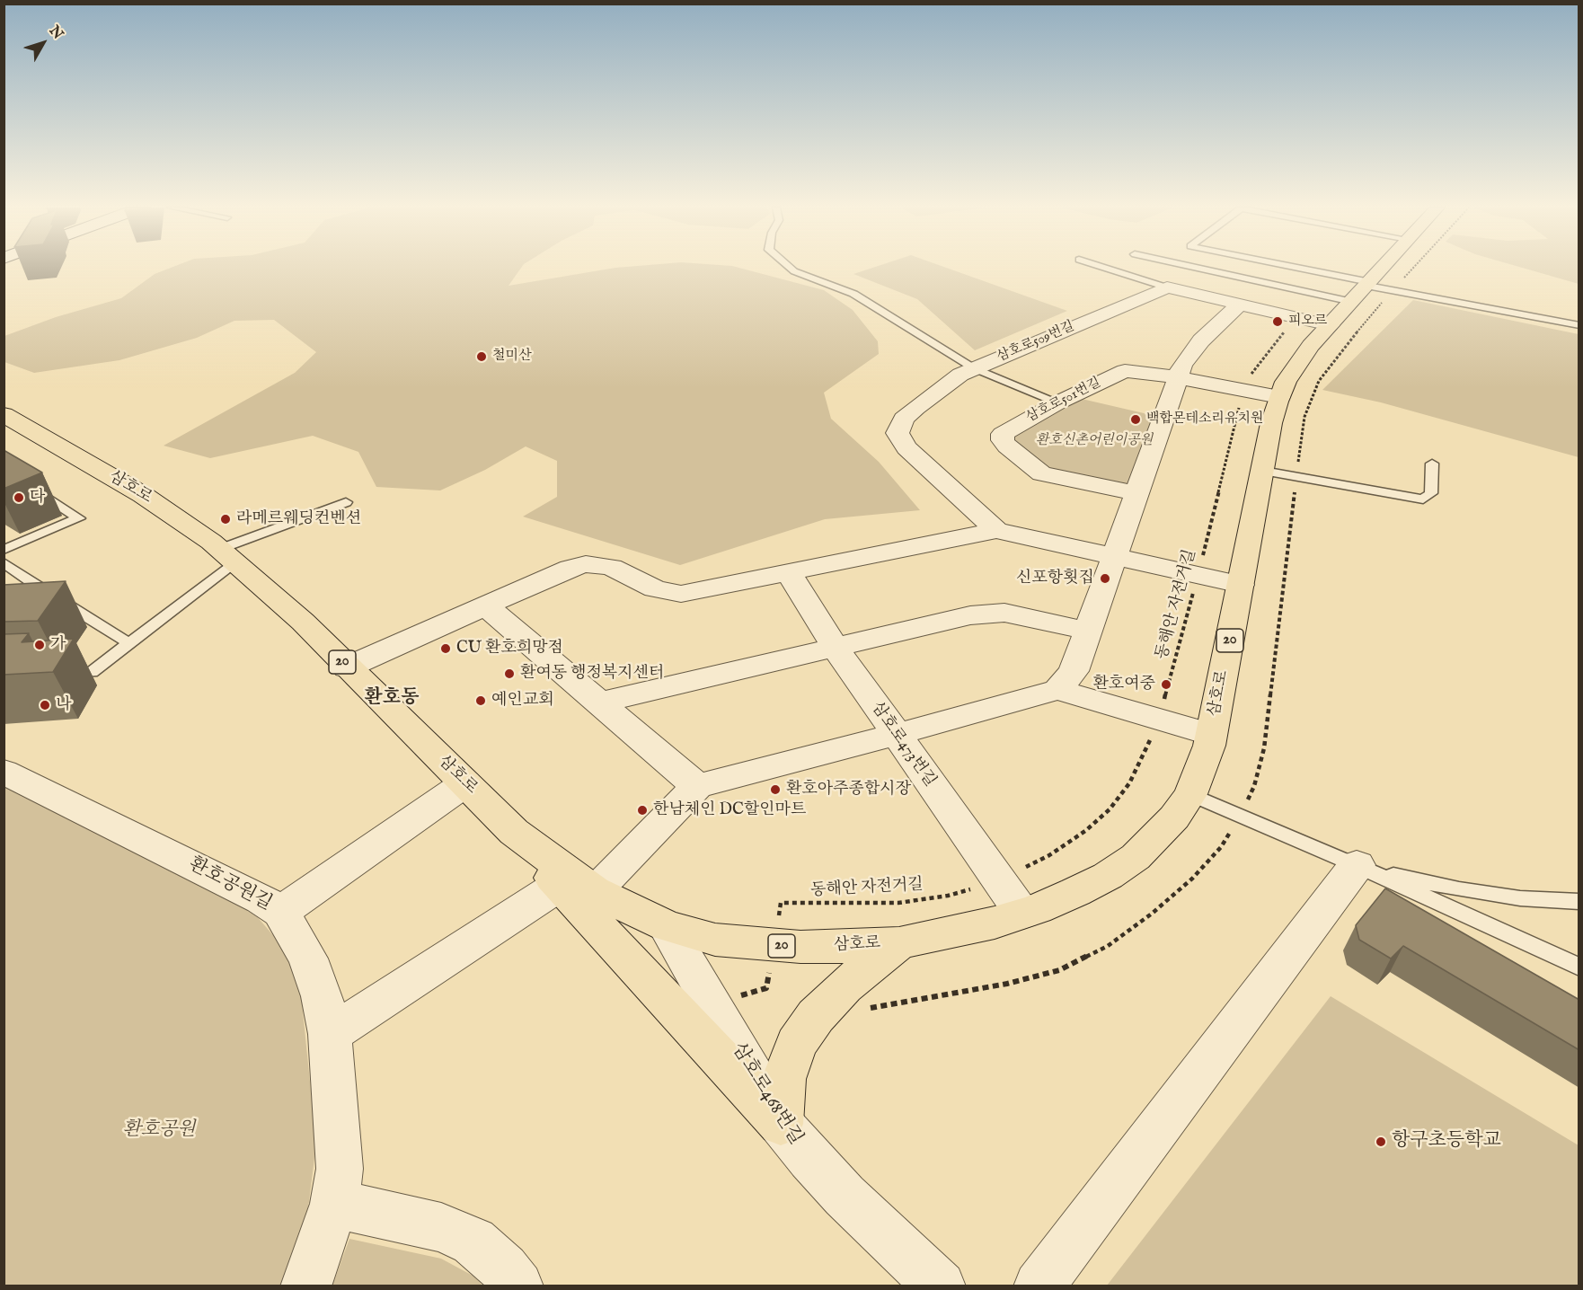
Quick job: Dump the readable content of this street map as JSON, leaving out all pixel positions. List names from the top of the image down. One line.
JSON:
{"streets":{"main road":["삼호로","20"],"street":["삼호로509번길","삼호로501번길","삼호로473번길","환호공원길","삼호로468번길"],"path":["동해안 자전거길"]},"crossings":[["삼호로501번길","삼호로"],["삼호로501번길","동해안 자전거길"],["삼호로","삼호로473번길"],["삼호로","삼호로468번길"],["동해안 자전거길","삼호로473번길"]],"districts":["환호동"],"parks":["환호신촌어린이공원","환호공원"],"places":["피오르","철미산","백합몬테소리유치원","다","라메르웨딩컨벤션","신포항횟집","가","CU 환호희망점","환여동 행정복지센터","환호여중","예인교회","나","환호아주종합시장","한남체인 DC할인마트","항구초등학교"],"north":"top right"}
